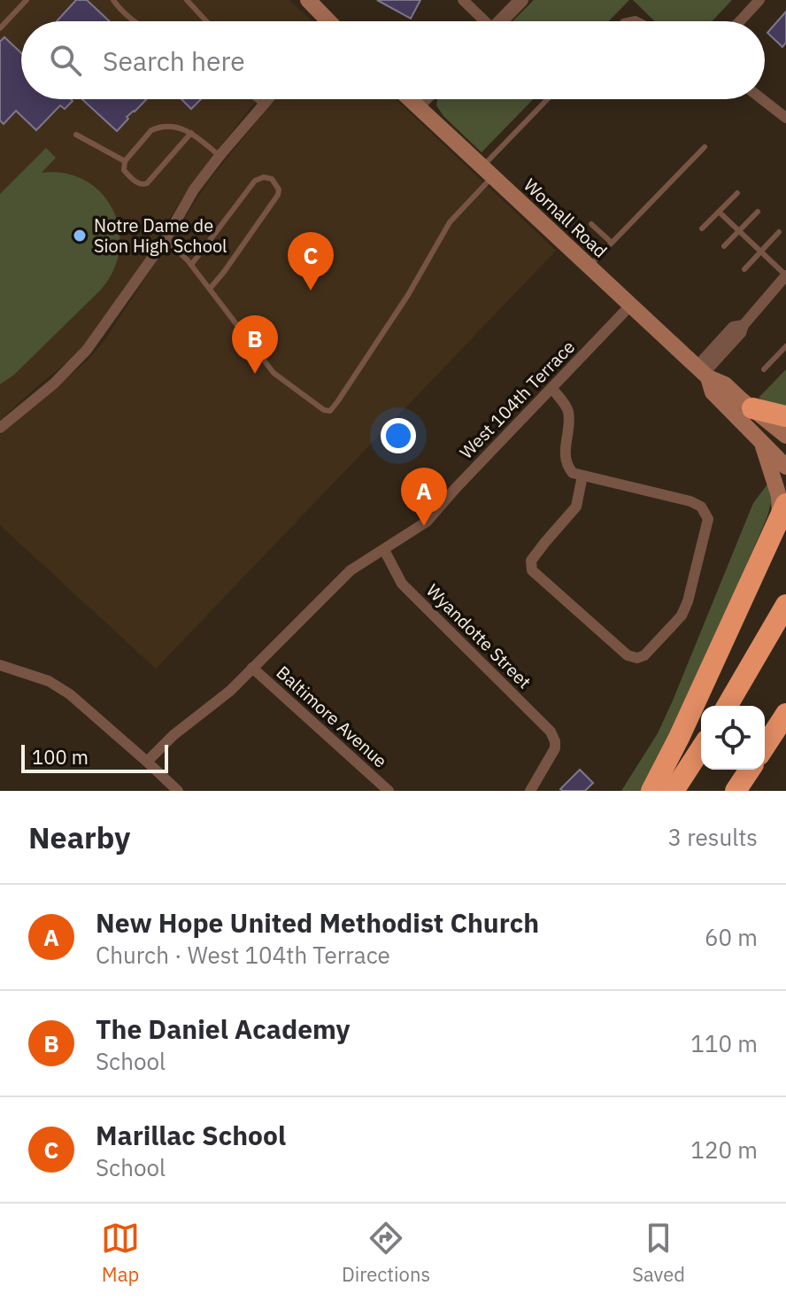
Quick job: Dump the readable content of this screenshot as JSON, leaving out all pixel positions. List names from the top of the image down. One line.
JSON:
{"streets":{"main road":["Wornall Road"],"street":["West 104th Terrace","Wyandotte Street","Baltimore Avenue"]},"crossings":[["Wornall Road","West 104th Terrace"],["West 104th Terrace","Wyandotte Street"],["West 104th Terrace","Baltimore Avenue"]],"places":["Notre Dame de Sion High School"],"scale_bar":"100 m","page":{"search":"Search here","pins":["C","B","A"],"scale":"100 m","heading":["Nearby","3 results"],"list":[{"mark":"A","name":"New Hope United Methodist Church","note":"Church · West 104th Terrace","value":"60 m"},{"mark":"B","name":"The Daniel Academy","note":"School","value":"110 m"},{"mark":"C","name":"Marillac School","note":"School","value":"120 m"}],"nav":["Map","Directions","Saved"]}}
